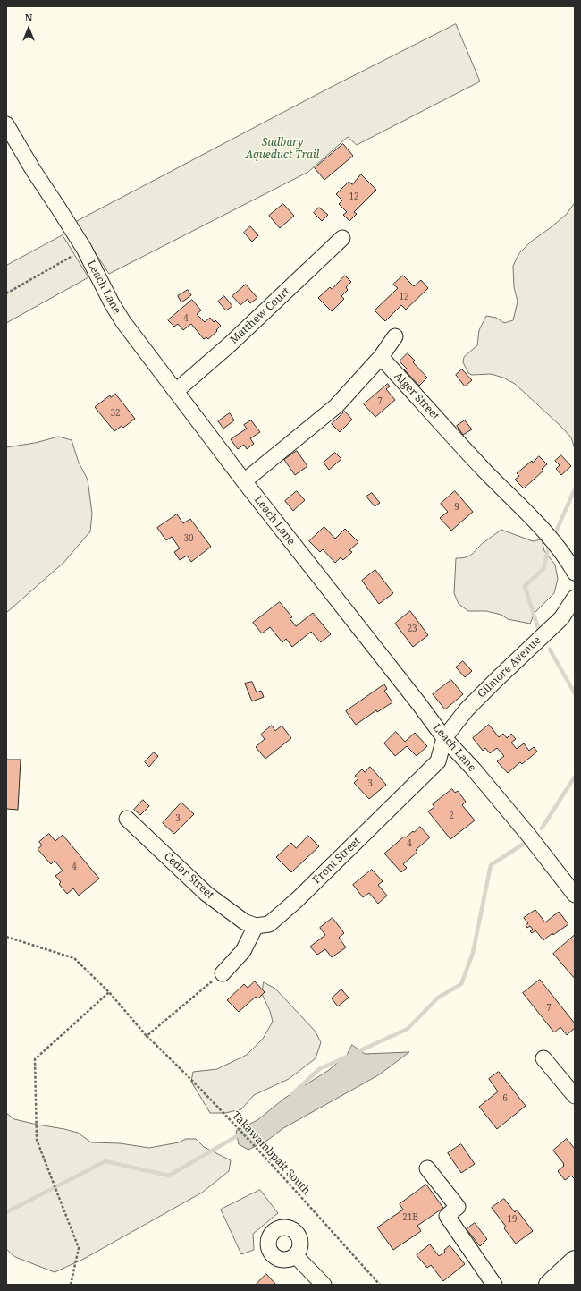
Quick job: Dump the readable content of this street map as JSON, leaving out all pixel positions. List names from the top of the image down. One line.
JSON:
{"streets":{"street":["Leach Lane","Matthew Court","Alger Street","Gilmore Avenue","Front Street","Cedar Street"],"path":["Takawambpait South"]},"crossings":[["Leach Lane","Matthew Court"],["Leach Lane","Gilmore Avenue"],["Leach Lane","Front Street"],["Gilmore Avenue","Front Street"],["Front Street","Cedar Street"]],"parks":["Sudbury Aqueduct Trail"],"house_numbers":["12","12","4","7","32","9","30","23","3","2","3","4","4","7","6","21B","19"],"north":"top"}
